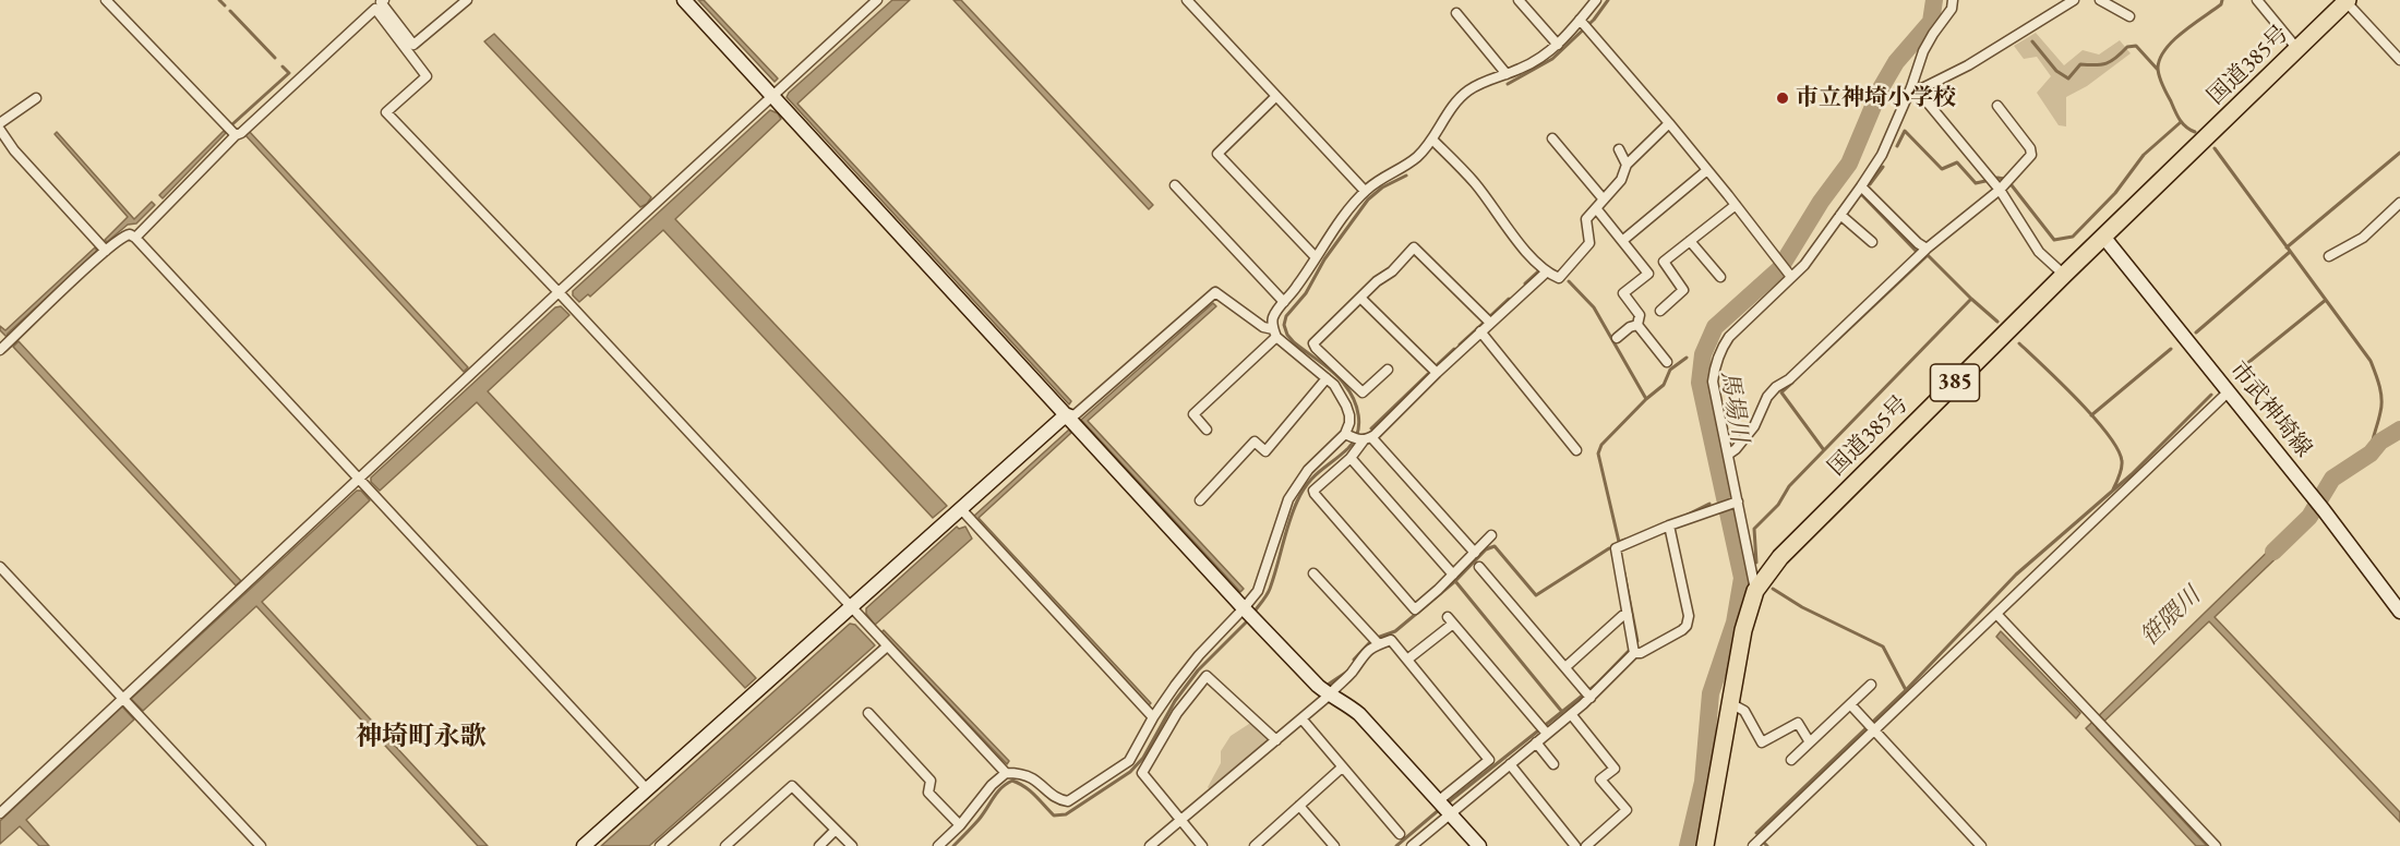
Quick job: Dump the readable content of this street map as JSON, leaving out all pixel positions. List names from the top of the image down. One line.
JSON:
{"streets":{"highway":["国道385号","385"],"street":["市武神埼線"]},"crossings":[["国道385号","市武神埼線"]],"districts":["神埼町永歌"],"water":["馬場川","笹隈川"],"places":["市立神埼小学校"]}
